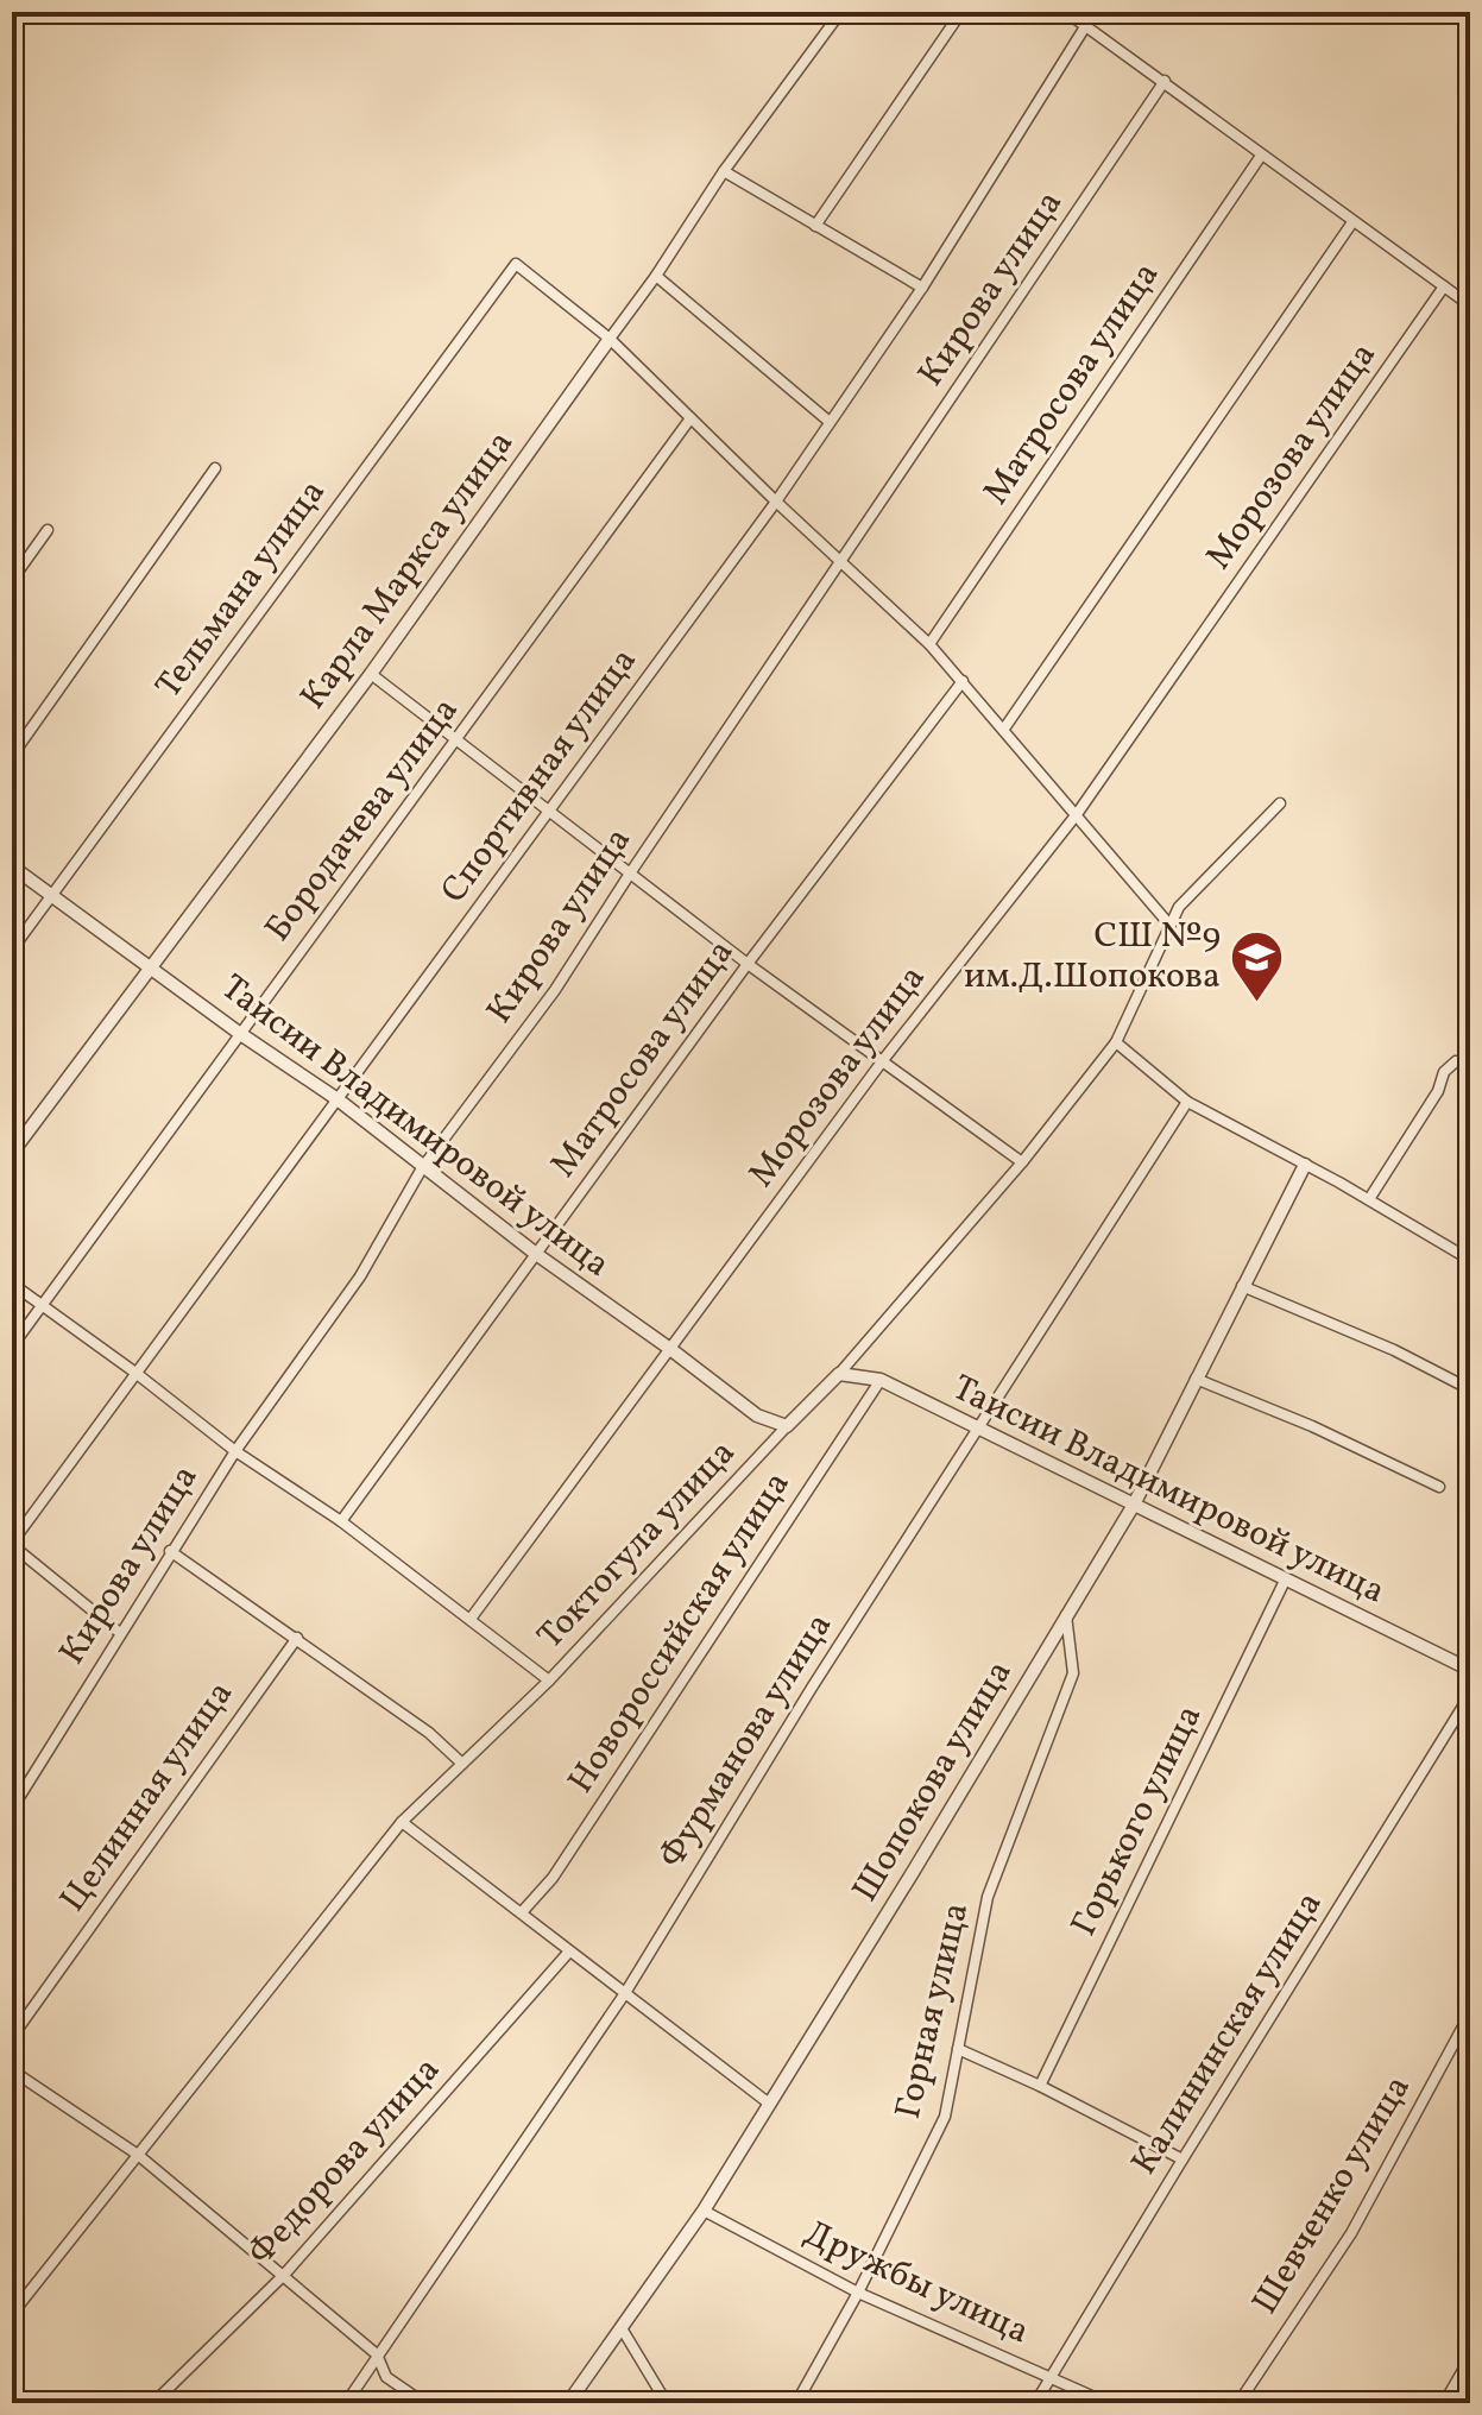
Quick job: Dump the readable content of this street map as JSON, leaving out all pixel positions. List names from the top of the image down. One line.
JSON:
{"streets":{"street":["Кирова улица","Матросова улица","Морозова улица","Карла Маркса улица","Тельмана улица","Спортивная улица","Бородачева улица","Таисии Владимировой улица","Токтогула улица","Новороссийская улица","Фурманова улица","Шопокова улица","Целинная улица","Горького улица","Горная улица","Калининская улица","Федорова улица","Шевченко улица","Дружбы улица"]},"crossings":[["Кирова улица","Таисии Владимировой улица"],["Матросова улица","Таисии Владимировой улица"],["Морозова улица","Таисии Владимировой улица"],["Карла Маркса улица","Тельмана улица"],["Карла Маркса улица","Таисии Владимировой улица"],["Тельмана улица","Таисии Владимировой улица"],["Спортивная улица","Таисии Владимировой улица"],["Бородачева улица","Таисии Владимировой улица"],["Таисии Владимировой улица","Токтогула улица"],["Таисии Владимировой улица","Новороссийская улица"],["Таисии Владимировой улица","Фурманова улица"],["Таисии Владимировой улица","Шопокова улица"],["Таисии Владимировой улица","Горького улица"],["Шопокова улица","Горная улица"],["Шопокова улица","Дружбы улица"],["Горная улица","Дружбы улица"],["Калининская улица","Дружбы улица"]],"places":{"school or university":["СШ №9 им.Д.Шопокова"]}}
